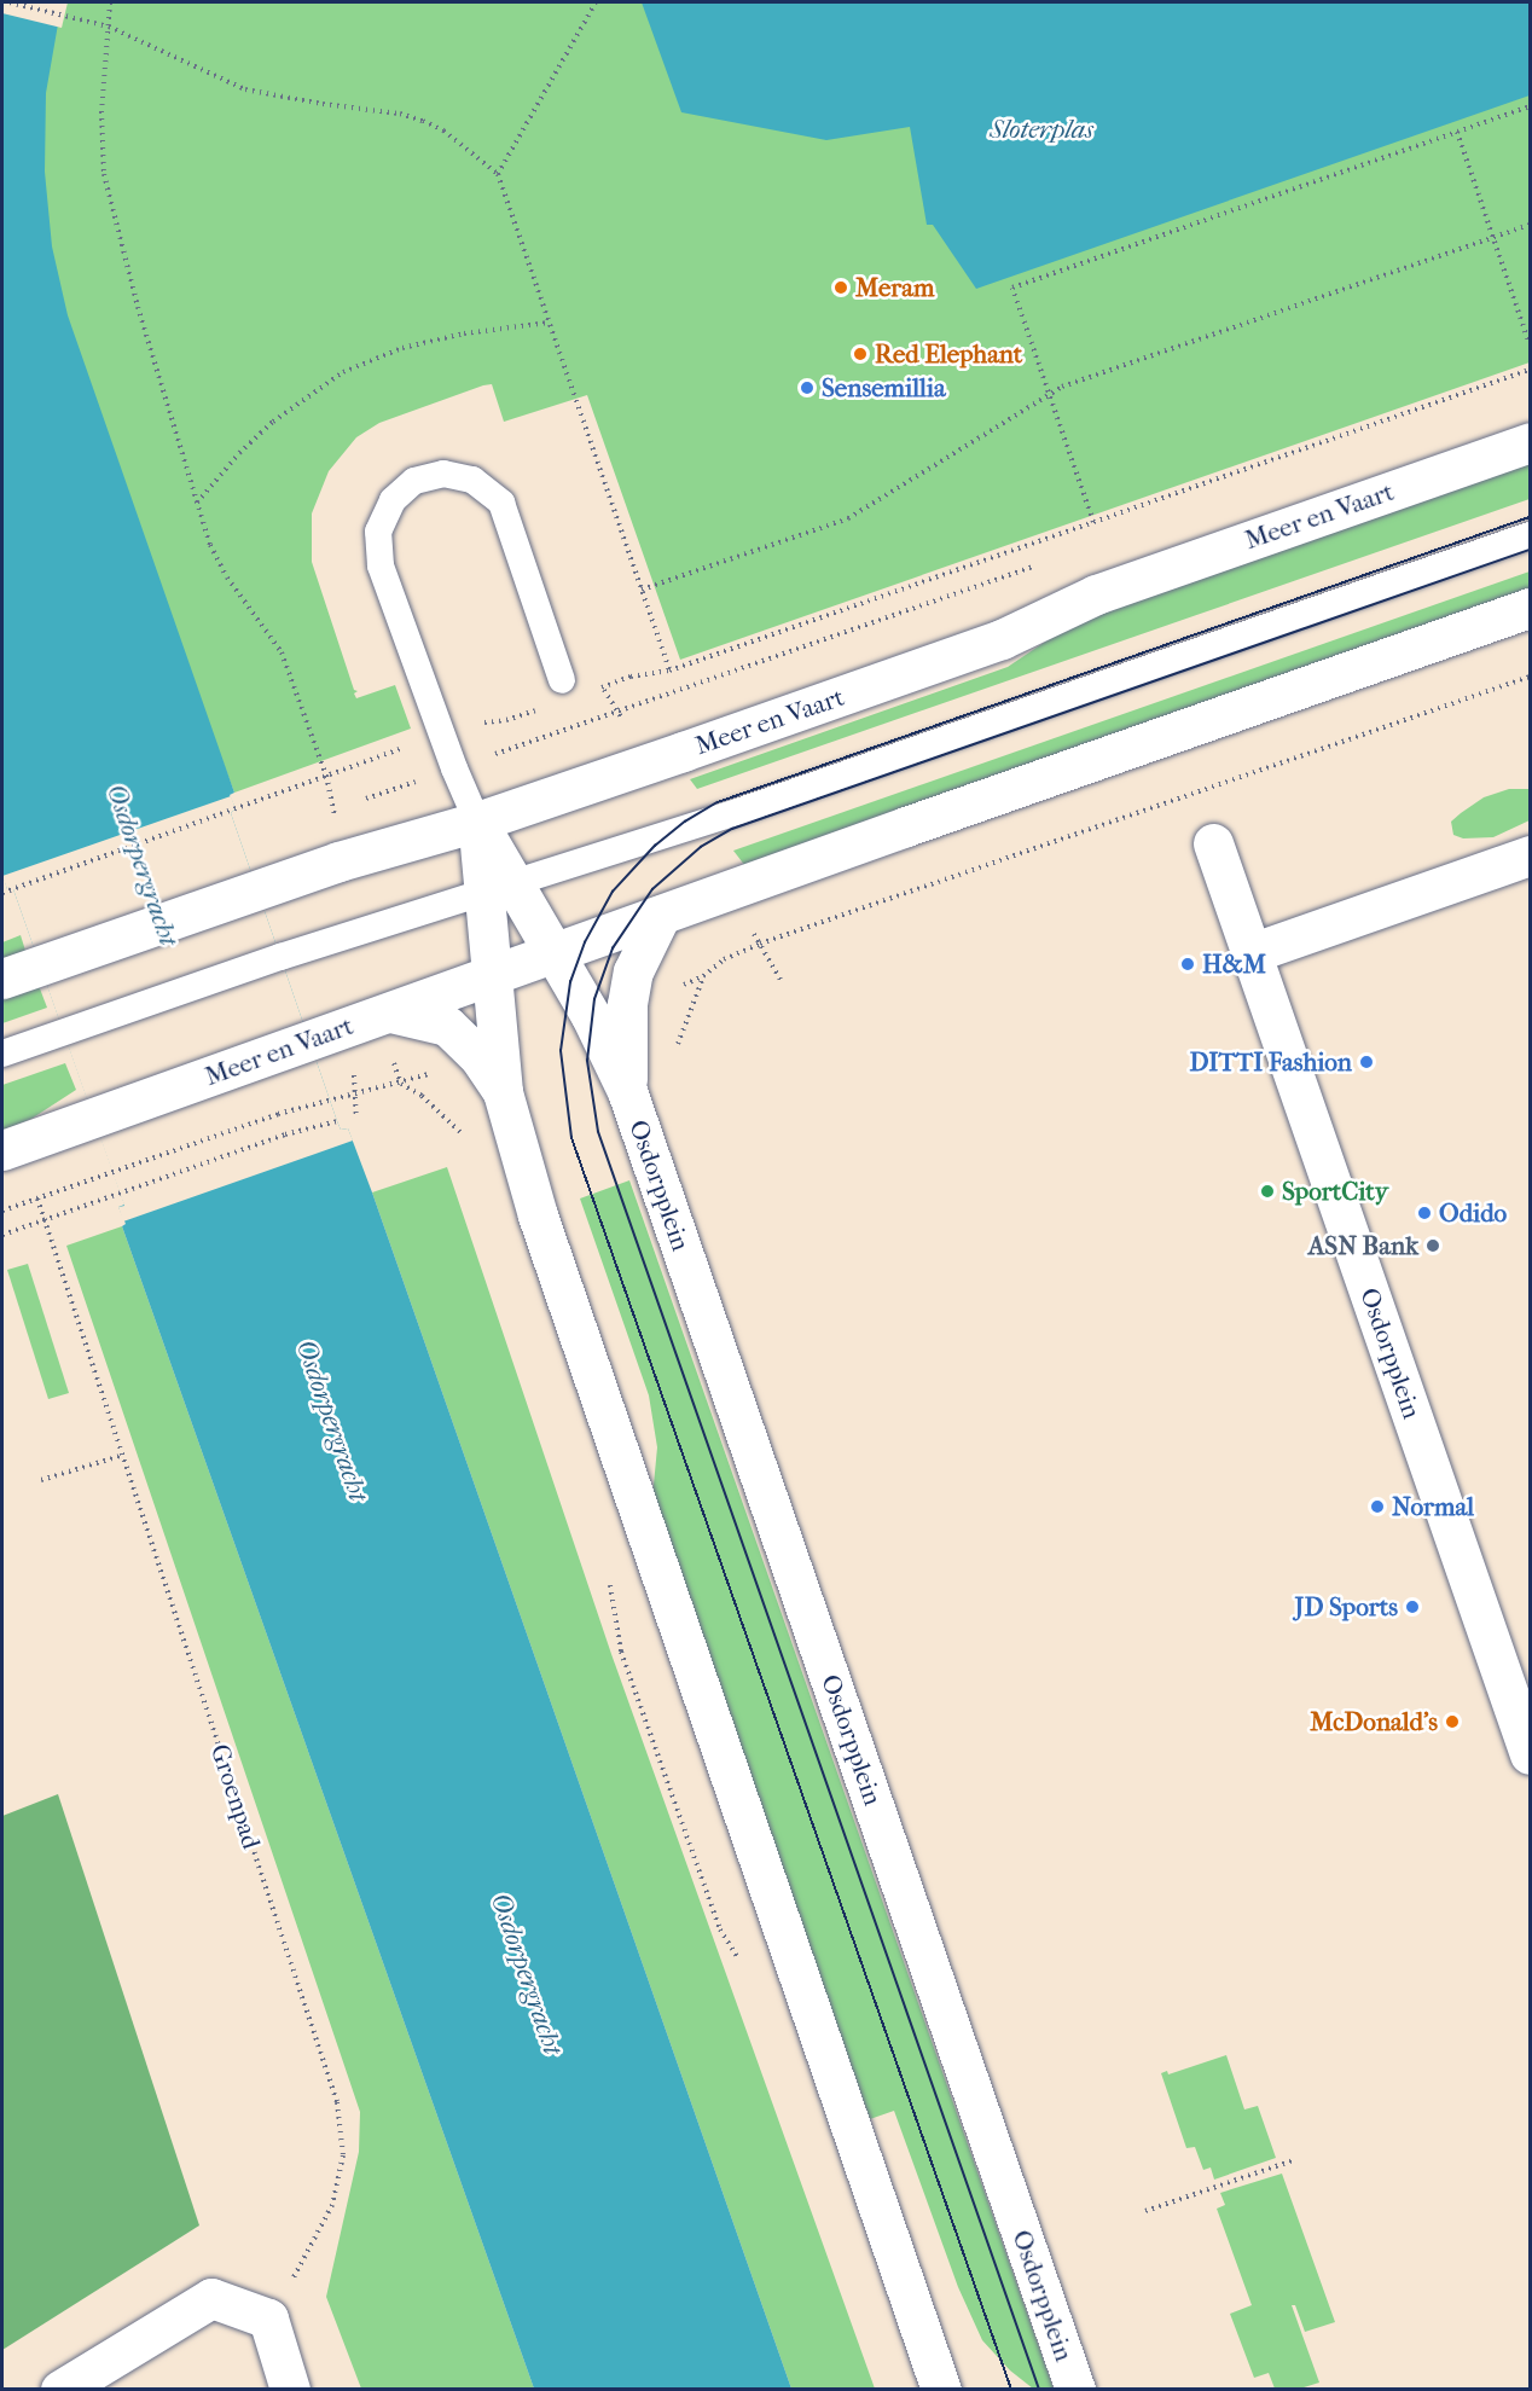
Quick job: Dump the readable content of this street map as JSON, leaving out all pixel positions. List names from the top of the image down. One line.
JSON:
{"streets":{"street":["Meer en Vaart","Osdorpplein"],"path":["Groenpad"]},"crossings":[["Meer en Vaart","Osdorpplein"]],"water":["Sloterplas","Osdorpergracht"],"places":["Meram","Red Elephant","Sensemillia","H&M","DITTI Fashion","SportCity","Odido","ASN Bank","Normal","JD Sports","McDonald's"]}
